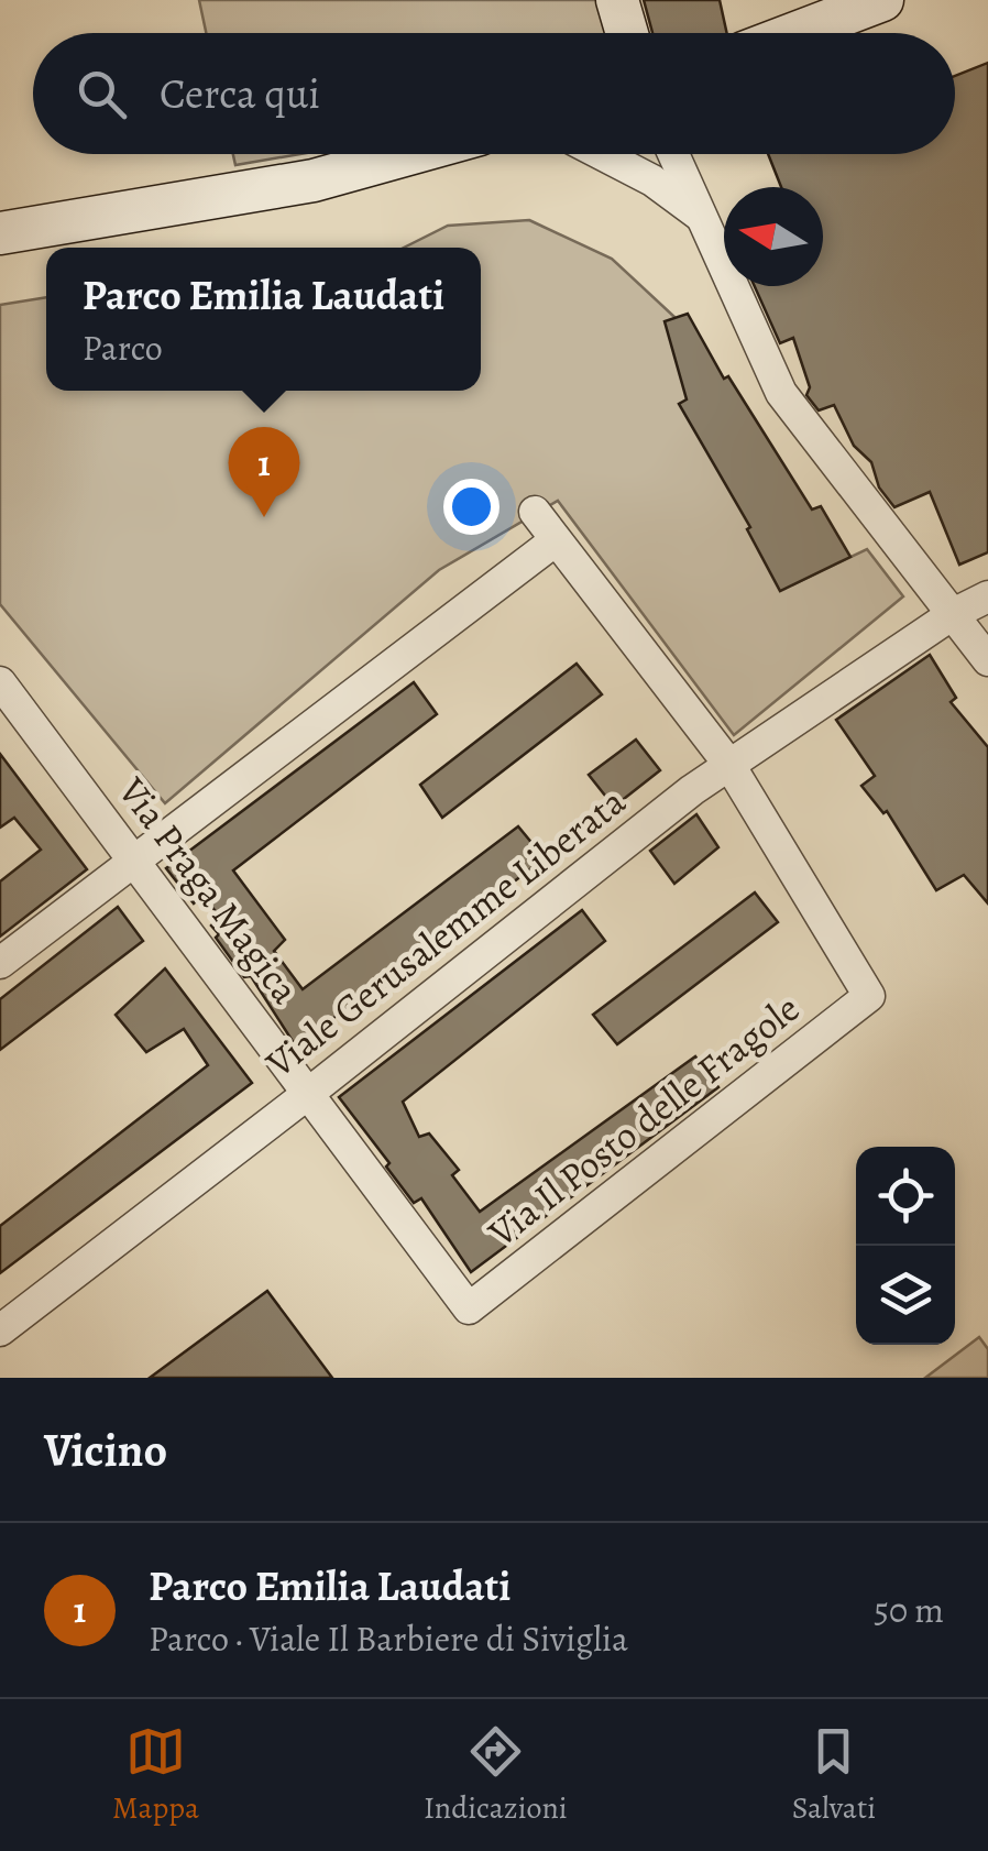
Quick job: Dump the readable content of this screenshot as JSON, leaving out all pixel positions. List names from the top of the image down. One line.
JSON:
{"streets":{"street":["Via Praga Magica","Viale Gerusalemme Liberata","Via Il Posto delle Fragole"]},"crossings":[["Via Praga Magica","Viale Gerusalemme Liberata"],["Via Praga Magica","Via Il Posto delle Fragole"],["Viale Gerusalemme Liberata","Via Il Posto delle Fragole"]],"north":"left","page":{"search":"Cerca qui","popup":["Parco Emilia Laudati","Parco"],"pins":"1","heading":"Vicino","list":[{"mark":"1","name":"Parco Emilia Laudati","note":"Parco · Viale Il Barbiere di Siviglia","value":"50 m"}],"nav":["Mappa","Indicazioni","Salvati"]}}
